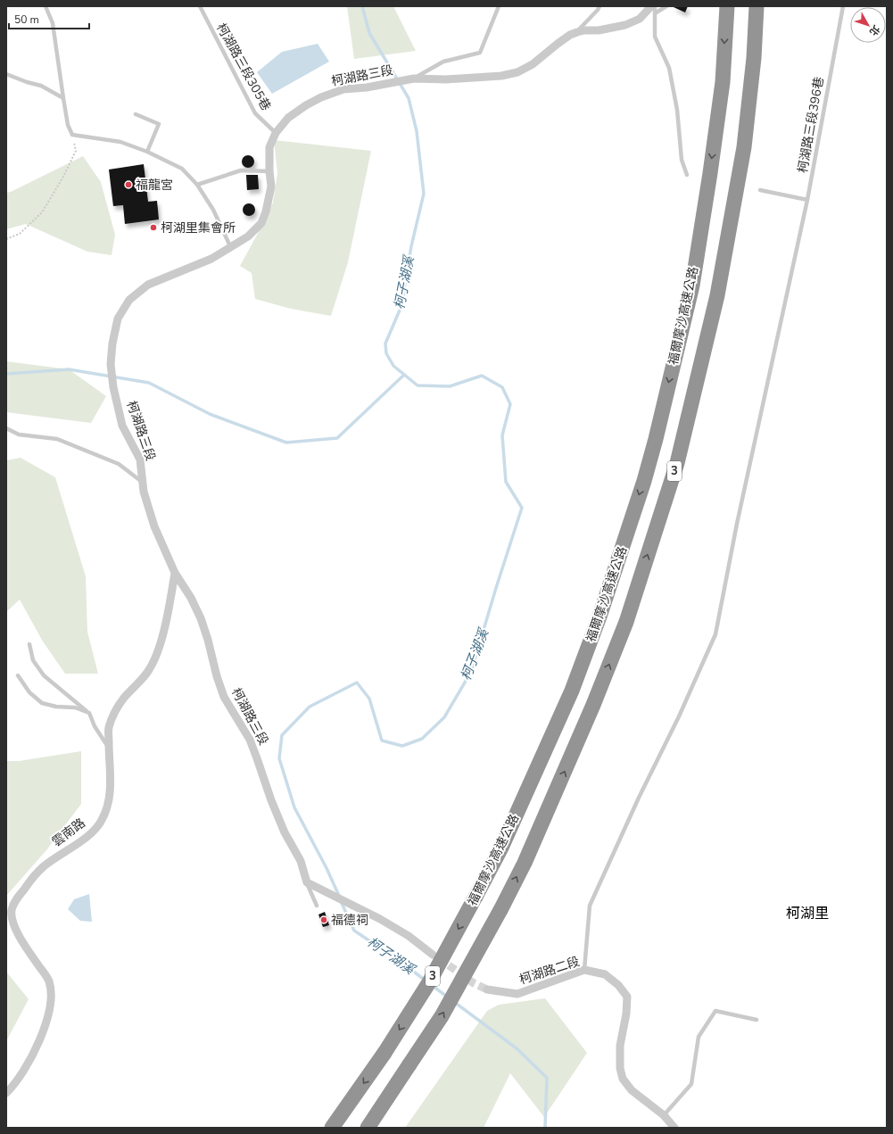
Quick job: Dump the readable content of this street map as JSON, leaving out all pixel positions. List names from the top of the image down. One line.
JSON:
{"streets":{"highway":["福爾摩沙高速公路","3"],"street":["柯湖路三段","雲南路","柯湖路二段"],"lane":["柯湖路三段305巷","柯湖路三段396巷"]},"crossings":[["柯湖路三段305巷","柯湖路三段"],["柯湖路三段","雲南路"],["柯湖路三段396巷","柯湖路二段"]],"districts":["柯湖里"],"water":["柯子湖溪"],"places":["福龍宮","柯湖里集會所","福德祠"],"scale_bar":"50 m","north":"bottom right"}
